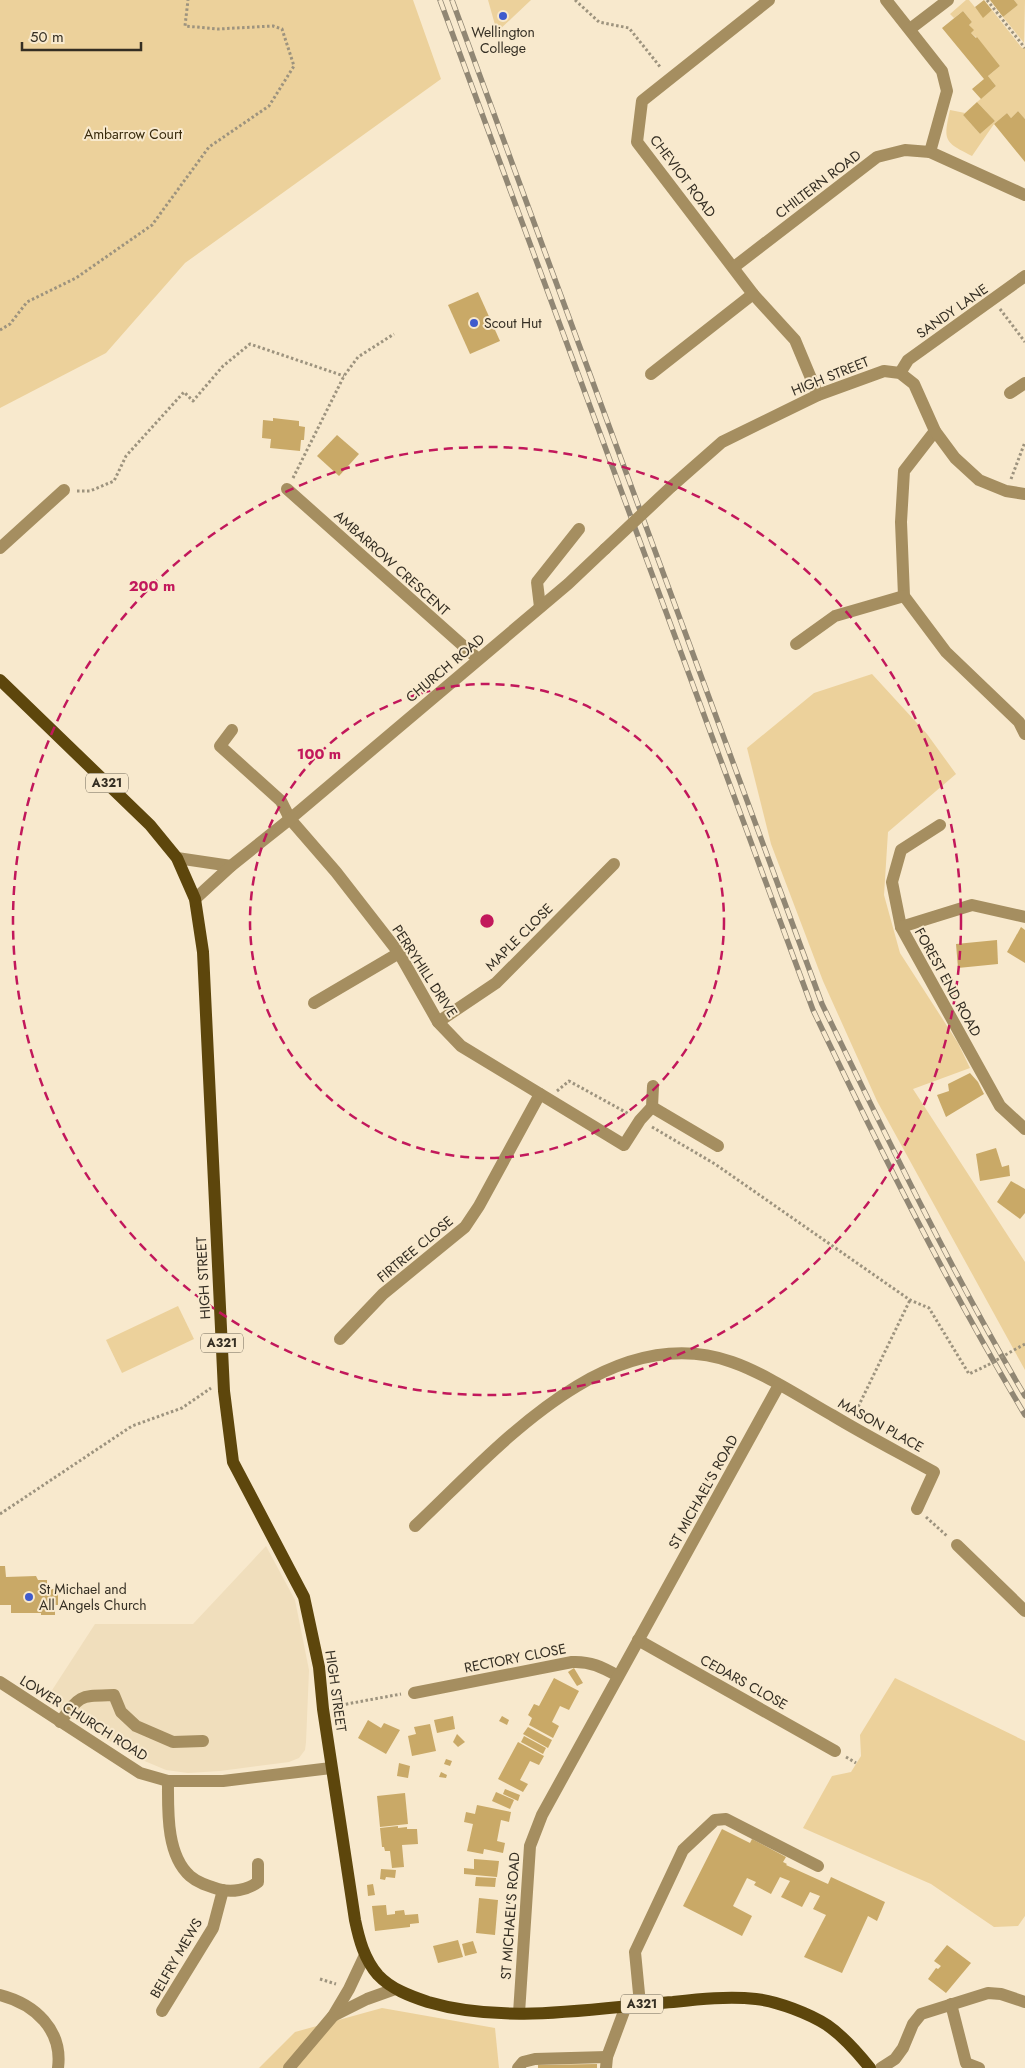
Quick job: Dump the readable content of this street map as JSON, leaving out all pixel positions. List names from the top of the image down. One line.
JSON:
{"streets":{"main road":["HIGH STREET","A321"],"street":["CHEVIOT ROAD","CHILTERN ROAD","SANDY LANE","AMBARROW CRESCENT","CHURCH ROAD","MAPLE CLOSE","PERRYHILL DRIVE","FOREST END ROAD","FIRTREE CLOSE","MASON PLACE","ST MICHAEL'S ROAD","RECTORY CLOSE","CEDARS CLOSE","LOWER CHURCH ROAD","BELFRY MEWS"]},"crossings":[["CHEVIOT ROAD","CHILTERN ROAD"],["CHEVIOT ROAD","HIGH STREET"],["SANDY LANE","HIGH STREET"],["HIGH STREET","CHURCH ROAD"],["HIGH STREET","A321"],["HIGH STREET","ST MICHAEL'S ROAD"],["HIGH STREET","LOWER CHURCH ROAD"],["AMBARROW CRESCENT","CHURCH ROAD"],["CHURCH ROAD","A321"],["CHURCH ROAD","PERRYHILL DRIVE"],["MAPLE CLOSE","PERRYHILL DRIVE"],["PERRYHILL DRIVE","FIRTREE CLOSE"],["MASON PLACE","ST MICHAEL'S ROAD"],["ST MICHAEL'S ROAD","RECTORY CLOSE"],["ST MICHAEL'S ROAD","CEDARS CLOSE"]],"parks":["Ambarrow Court"],"places":["Wellington College","Scout Hut","St Michael and All Angels Church"],"scale_bar":"50 m","rings":["200 m","100 m"]}
